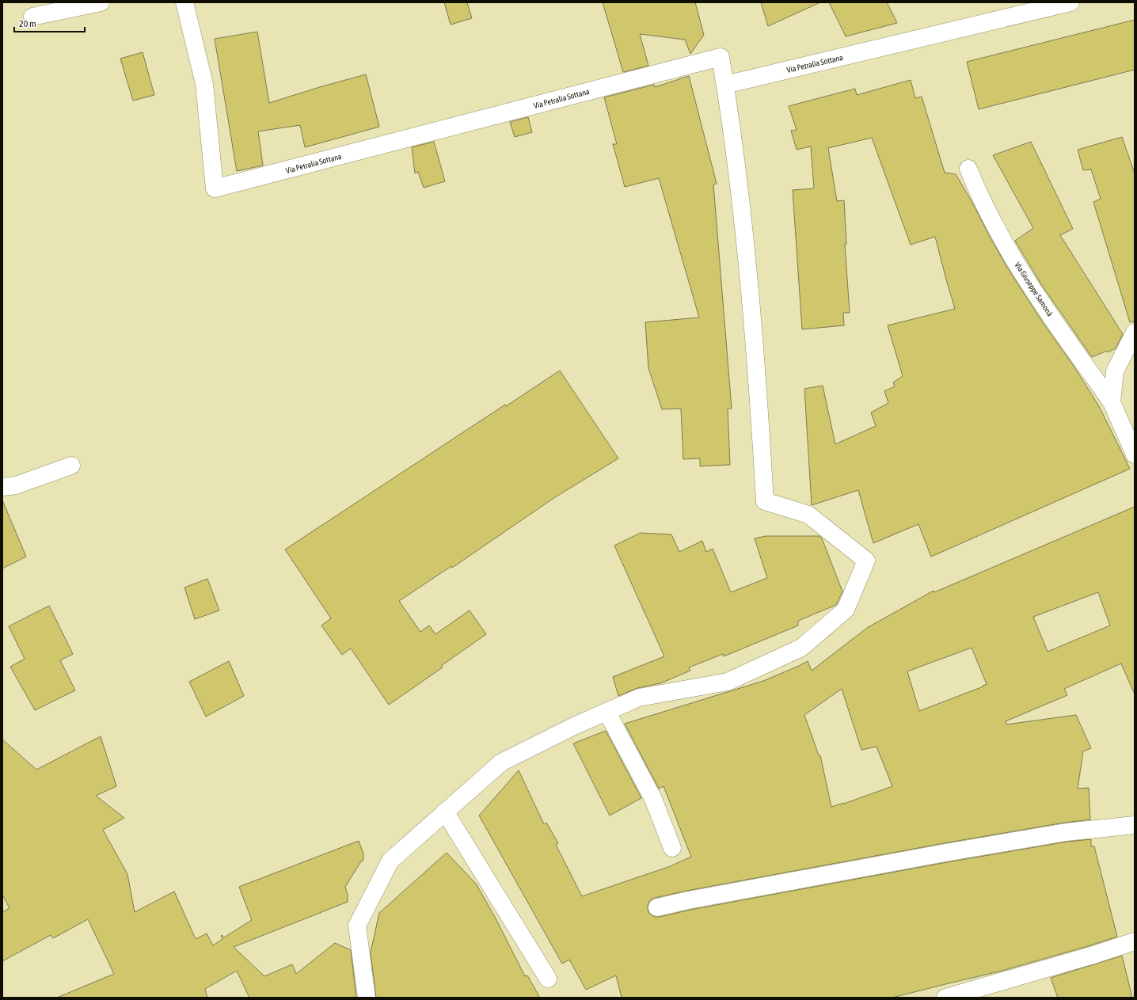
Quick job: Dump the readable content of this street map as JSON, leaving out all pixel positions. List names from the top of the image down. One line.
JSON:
{"streets":{"street":["Via Petralia Sottana","Via Giuseppe Samonà"]},"scale_bar":"20 m"}
